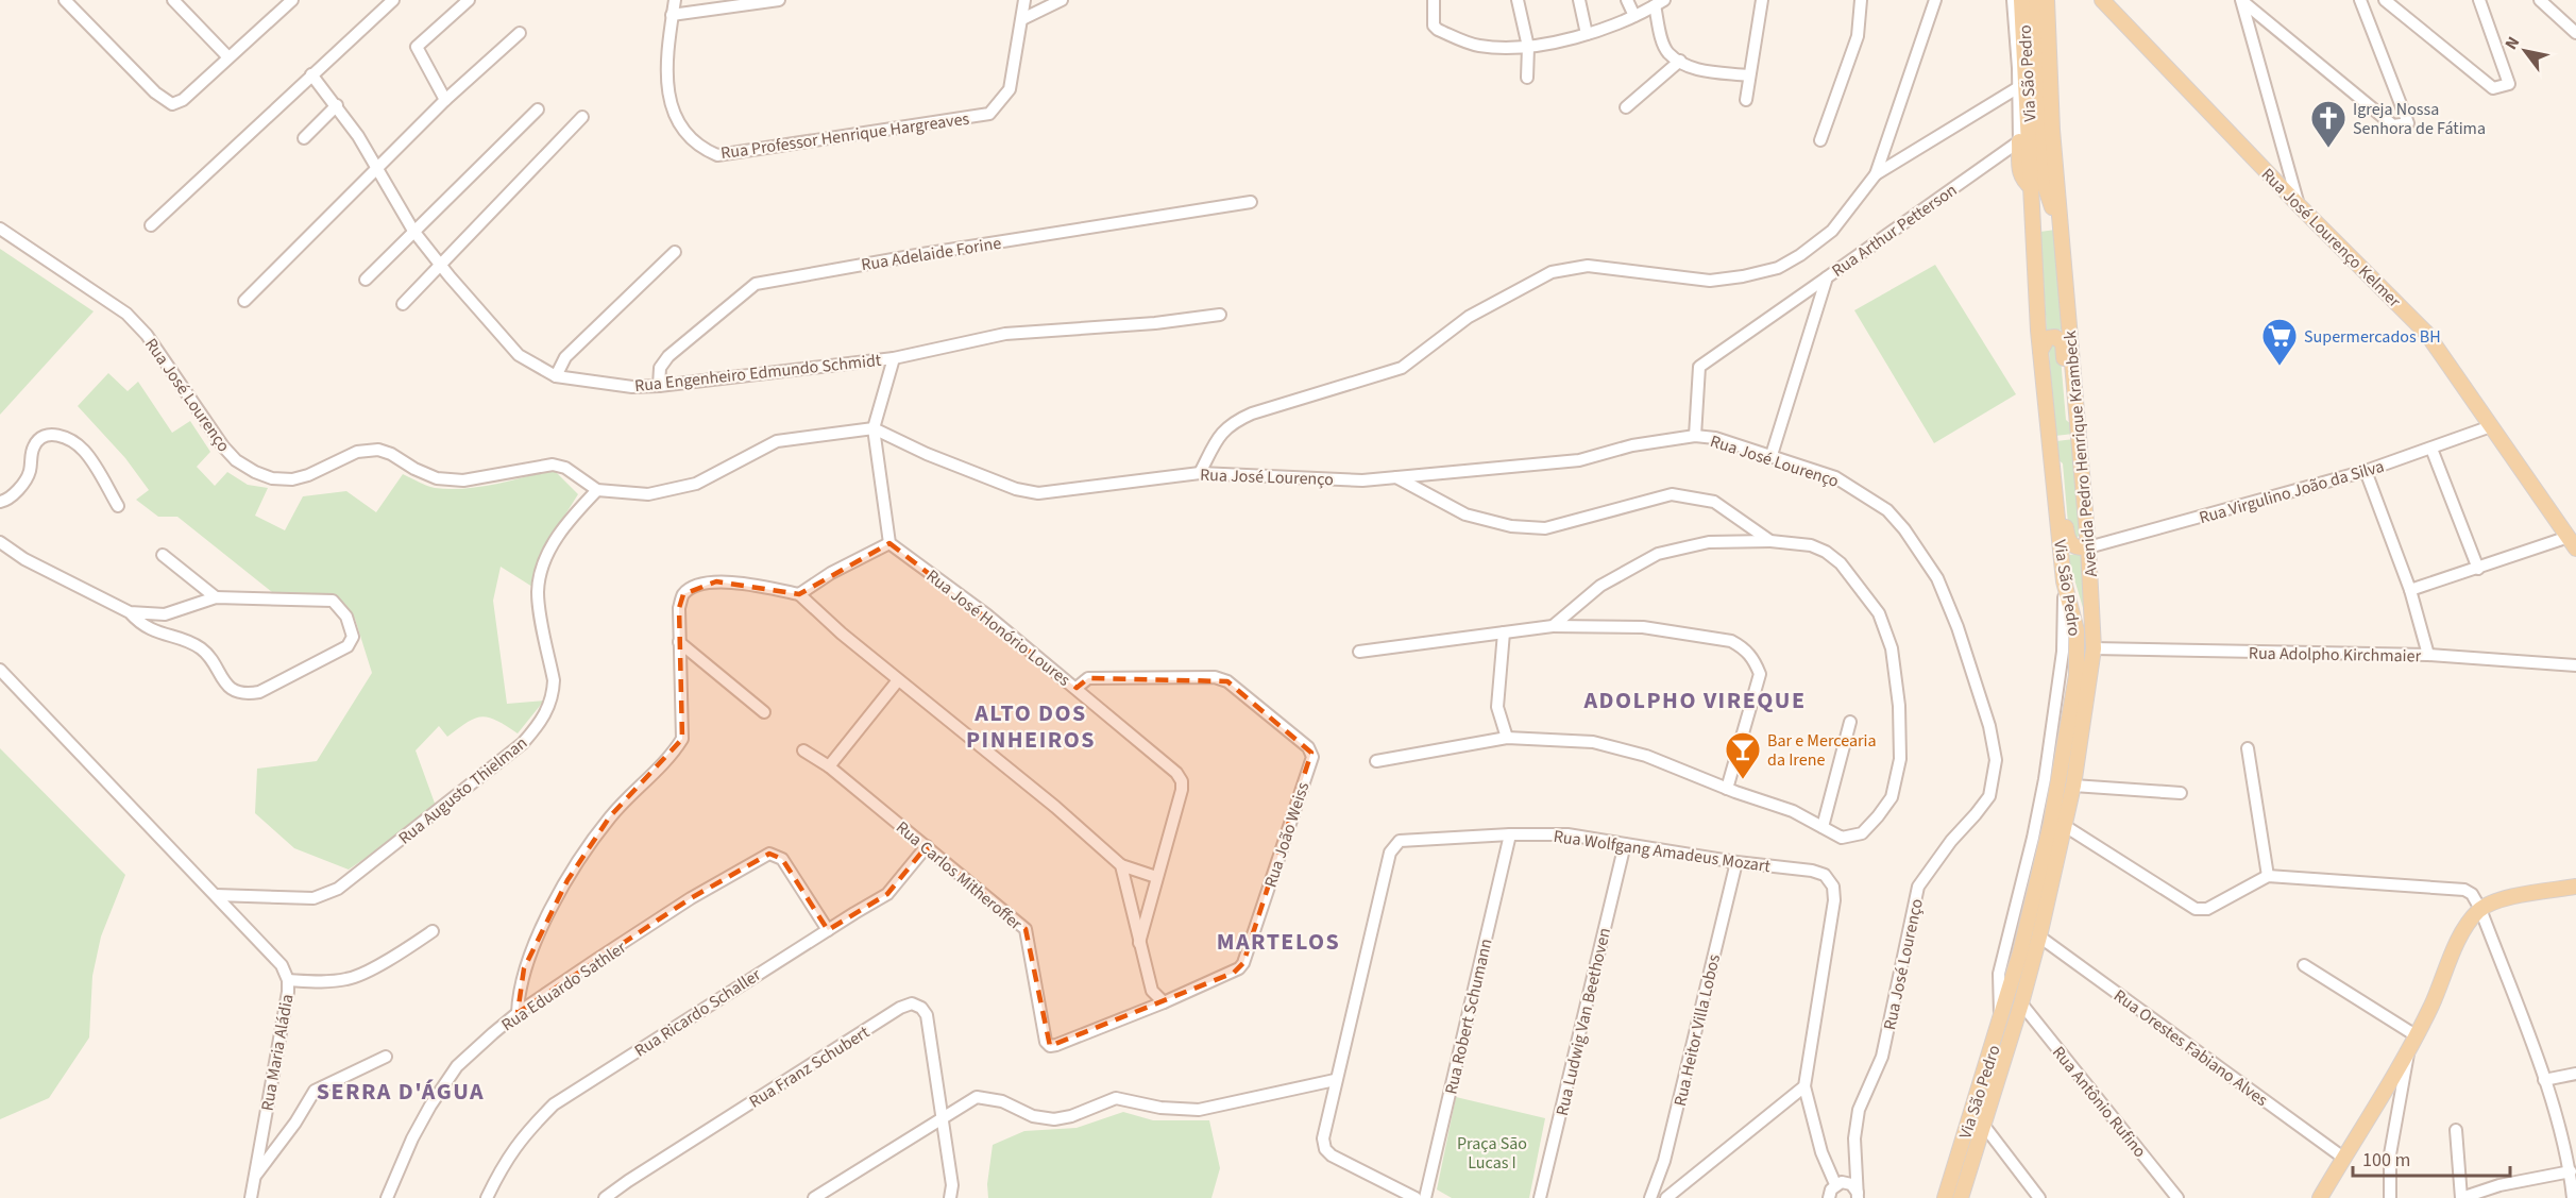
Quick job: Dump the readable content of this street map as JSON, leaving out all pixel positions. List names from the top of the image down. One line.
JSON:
{"streets":{"main road":["Via São Pedro","Rua José Lourenço Kelmer","Avenida Pedro Henrique Krambeck"],"street":["Rua Professor Henrique Hargreaves","Rua Arthur Petterson","Rua Adelaide Forine","Rua Engenheiro Edmundo Schmidt","Rua José Lourenço","Rua Virgulino João da Silva","Rua José Honório Loures","Rua Adolpho Kirchmaier","Rua Augusto Thielman","Rua João Weiss","Rua Wolfgang Amadeus Mozart","Rua Carlos Mitheroffer","Rua Eduardo Sathler","Rua Ricardo Schaller","Rua Robert Schumann","Rua Ludwig Van Beethoven","Rua Heitor Villa Lobos","Rua Orestes Fabiano Alves","Rua Maria Aládia","Rua Franz Schubert","Rua Antônio Rufino"]},"crossings":[["Via São Pedro","Avenida Pedro Henrique Krambeck"],["Rua Arthur Petterson","Rua José Lourenço"],["Rua José Lourenço Kelmer","Rua Virgulino João da Silva"],["Rua Adelaide Forine","Rua Engenheiro Edmundo Schmidt"],["Rua José Lourenço","Rua Augusto Thielman"],["Rua José Lourenço","Rua Wolfgang Amadeus Mozart"],["Avenida Pedro Henrique Krambeck","Rua Virgulino João da Silva"],["Avenida Pedro Henrique Krambeck","Rua Adolpho Kirchmaier"],["Avenida Pedro Henrique Krambeck","Rua Orestes Fabiano Alves"],["Avenida Pedro Henrique Krambeck","Rua Antônio Rufino"],["Rua José Honório Loures","Rua João Weiss"],["Rua Augusto Thielman","Rua Maria Aládia"],["Rua João Weiss","Rua Carlos Mitheroffer"],["Rua Wolfgang Amadeus Mozart","Rua Robert Schumann"],["Rua Wolfgang Amadeus Mozart","Rua Ludwig Van Beethoven"],["Rua Wolfgang Amadeus Mozart","Rua Heitor Villa Lobos"],["Rua Carlos Mitheroffer","Rua Ricardo Schaller"],["Rua Eduardo Sathler","Rua Ricardo Schaller"]],"districts":["ADOLPHO VIREQUE","ALTO DOS PINHEIROS","MARTELOS","SERRA D'ÁGUA"],"parks":["Praça São Lucas I"],"places":{"church":["Igreja Nossa Senhora de Fátima"],"supermarket":["Supermercados BH"],"bar":["Bar e Mercearia da Irene"]},"scale_bar":"100 m","north":"top left"}
